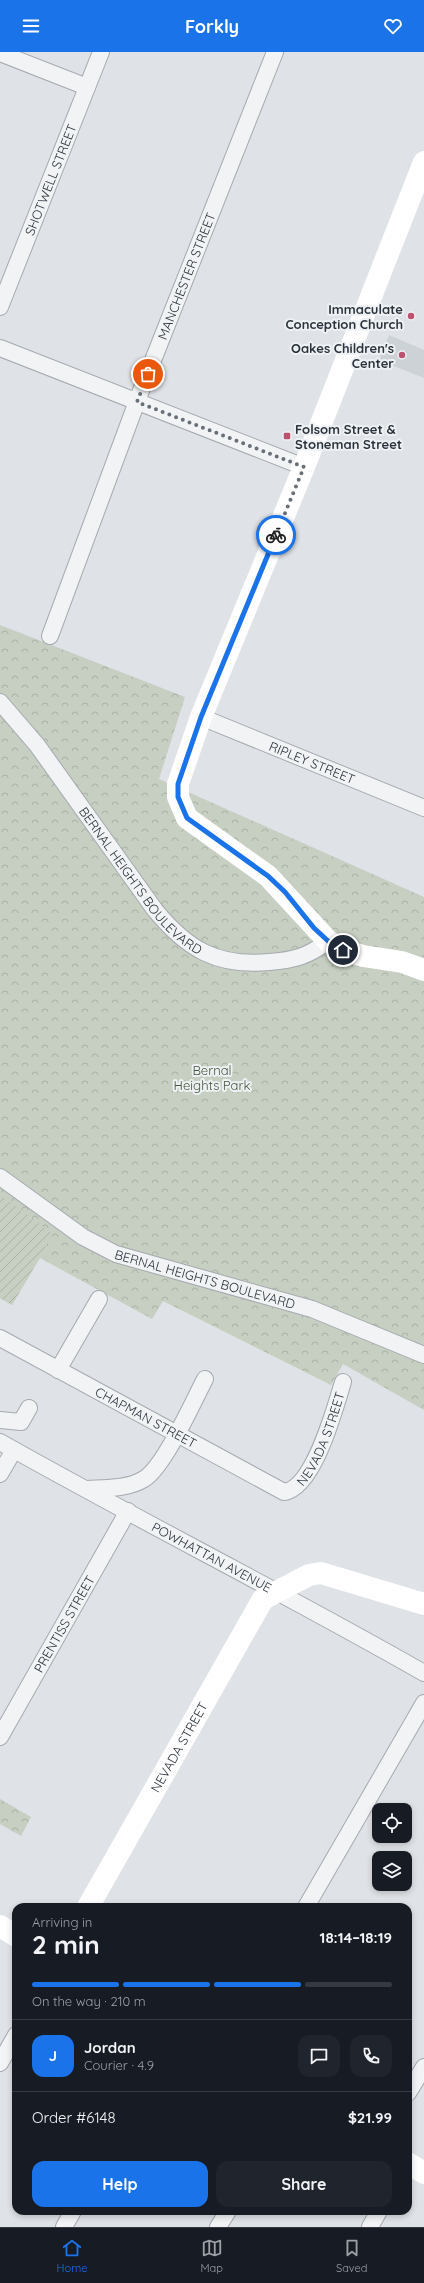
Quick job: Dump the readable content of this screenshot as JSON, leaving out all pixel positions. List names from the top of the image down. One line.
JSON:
{"streets":{"street":["SHOTWELL STREET","MANCHESTER STREET","RIPLEY STREET","BERNAL HEIGHTS BOULEVARD","CHAPMAN STREET","NEVADA STREET","POWHATTAN AVENUE","PRENTISS STREET"]},"crossings":[["CHAPMAN STREET","NEVADA STREET"],["NEVADA STREET","POWHATTAN AVENUE"],["POWHATTAN AVENUE","PRENTISS STREET"]],"parks":["Bernal Heights Park"],"places":{"other":["Immaculate Conception Church","Oakes Children's Center"],"transit":["Folsom Street & Stoneman Street"]},"page":{"header":"Forkly","heading":["2 min","Arriving in","18:14–18:19"],"panel":["Jordan","Courier · 4.9","Order #6148","$21.99"],"bar":"On the way · 210 m","round":"J","buttons":["Help","Share"],"tabs":["Home","Map","Saved"]}}
